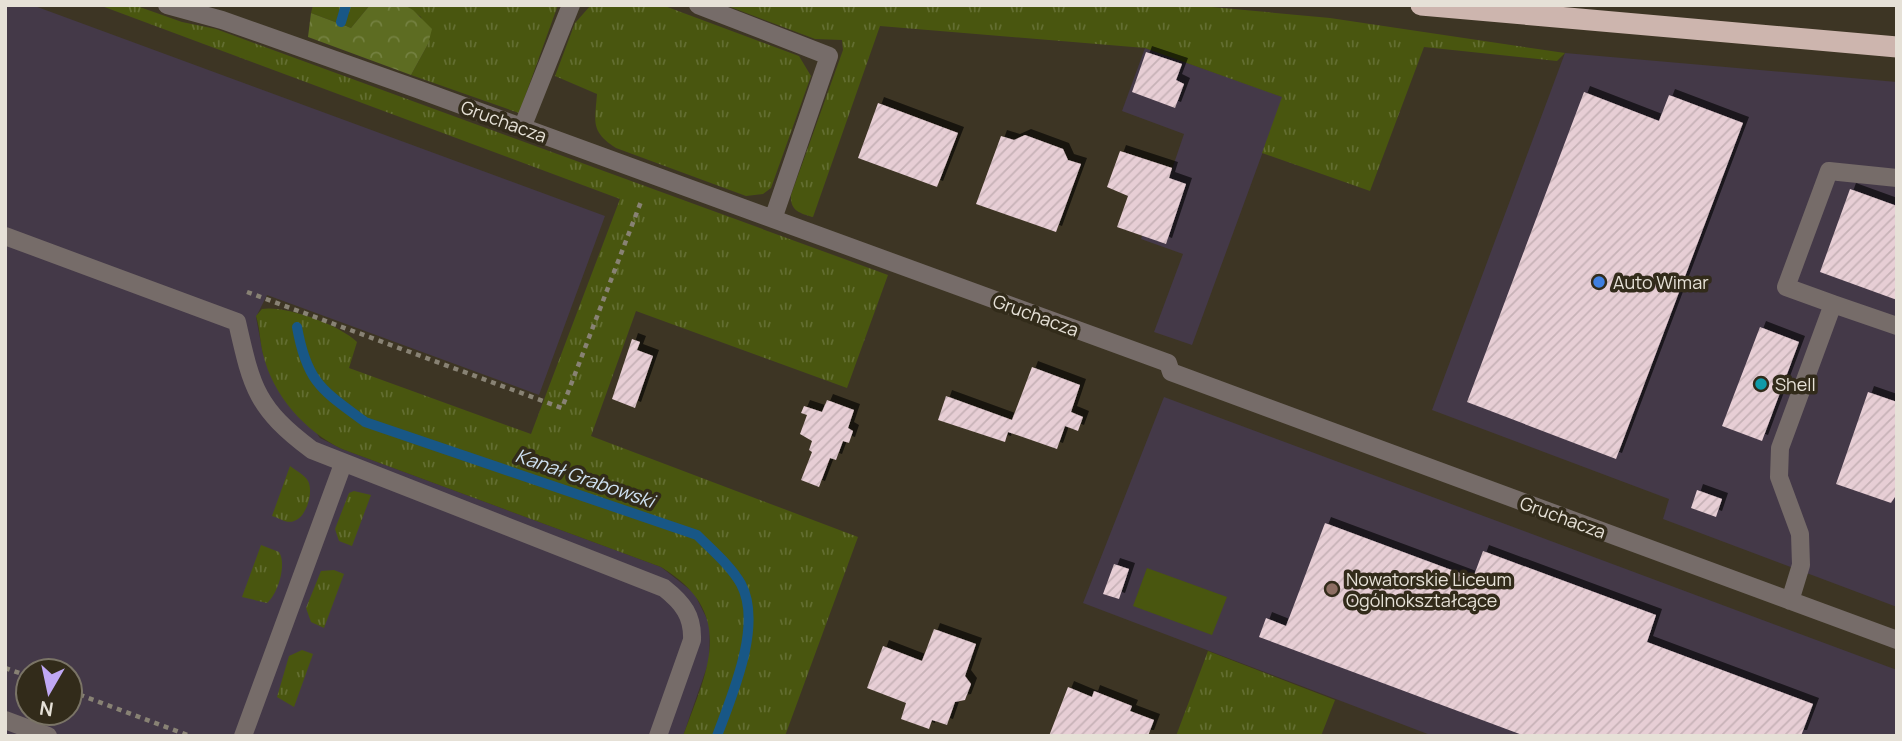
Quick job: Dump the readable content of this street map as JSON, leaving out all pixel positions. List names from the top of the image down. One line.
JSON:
{"streets":{"street":["Gruchacza"]},"water":["Kanał Grabowski"],"places":["Auto Wimar","Shell","Nowatorskie Liceum Ogólnokształcące"],"north":"bottom"}
